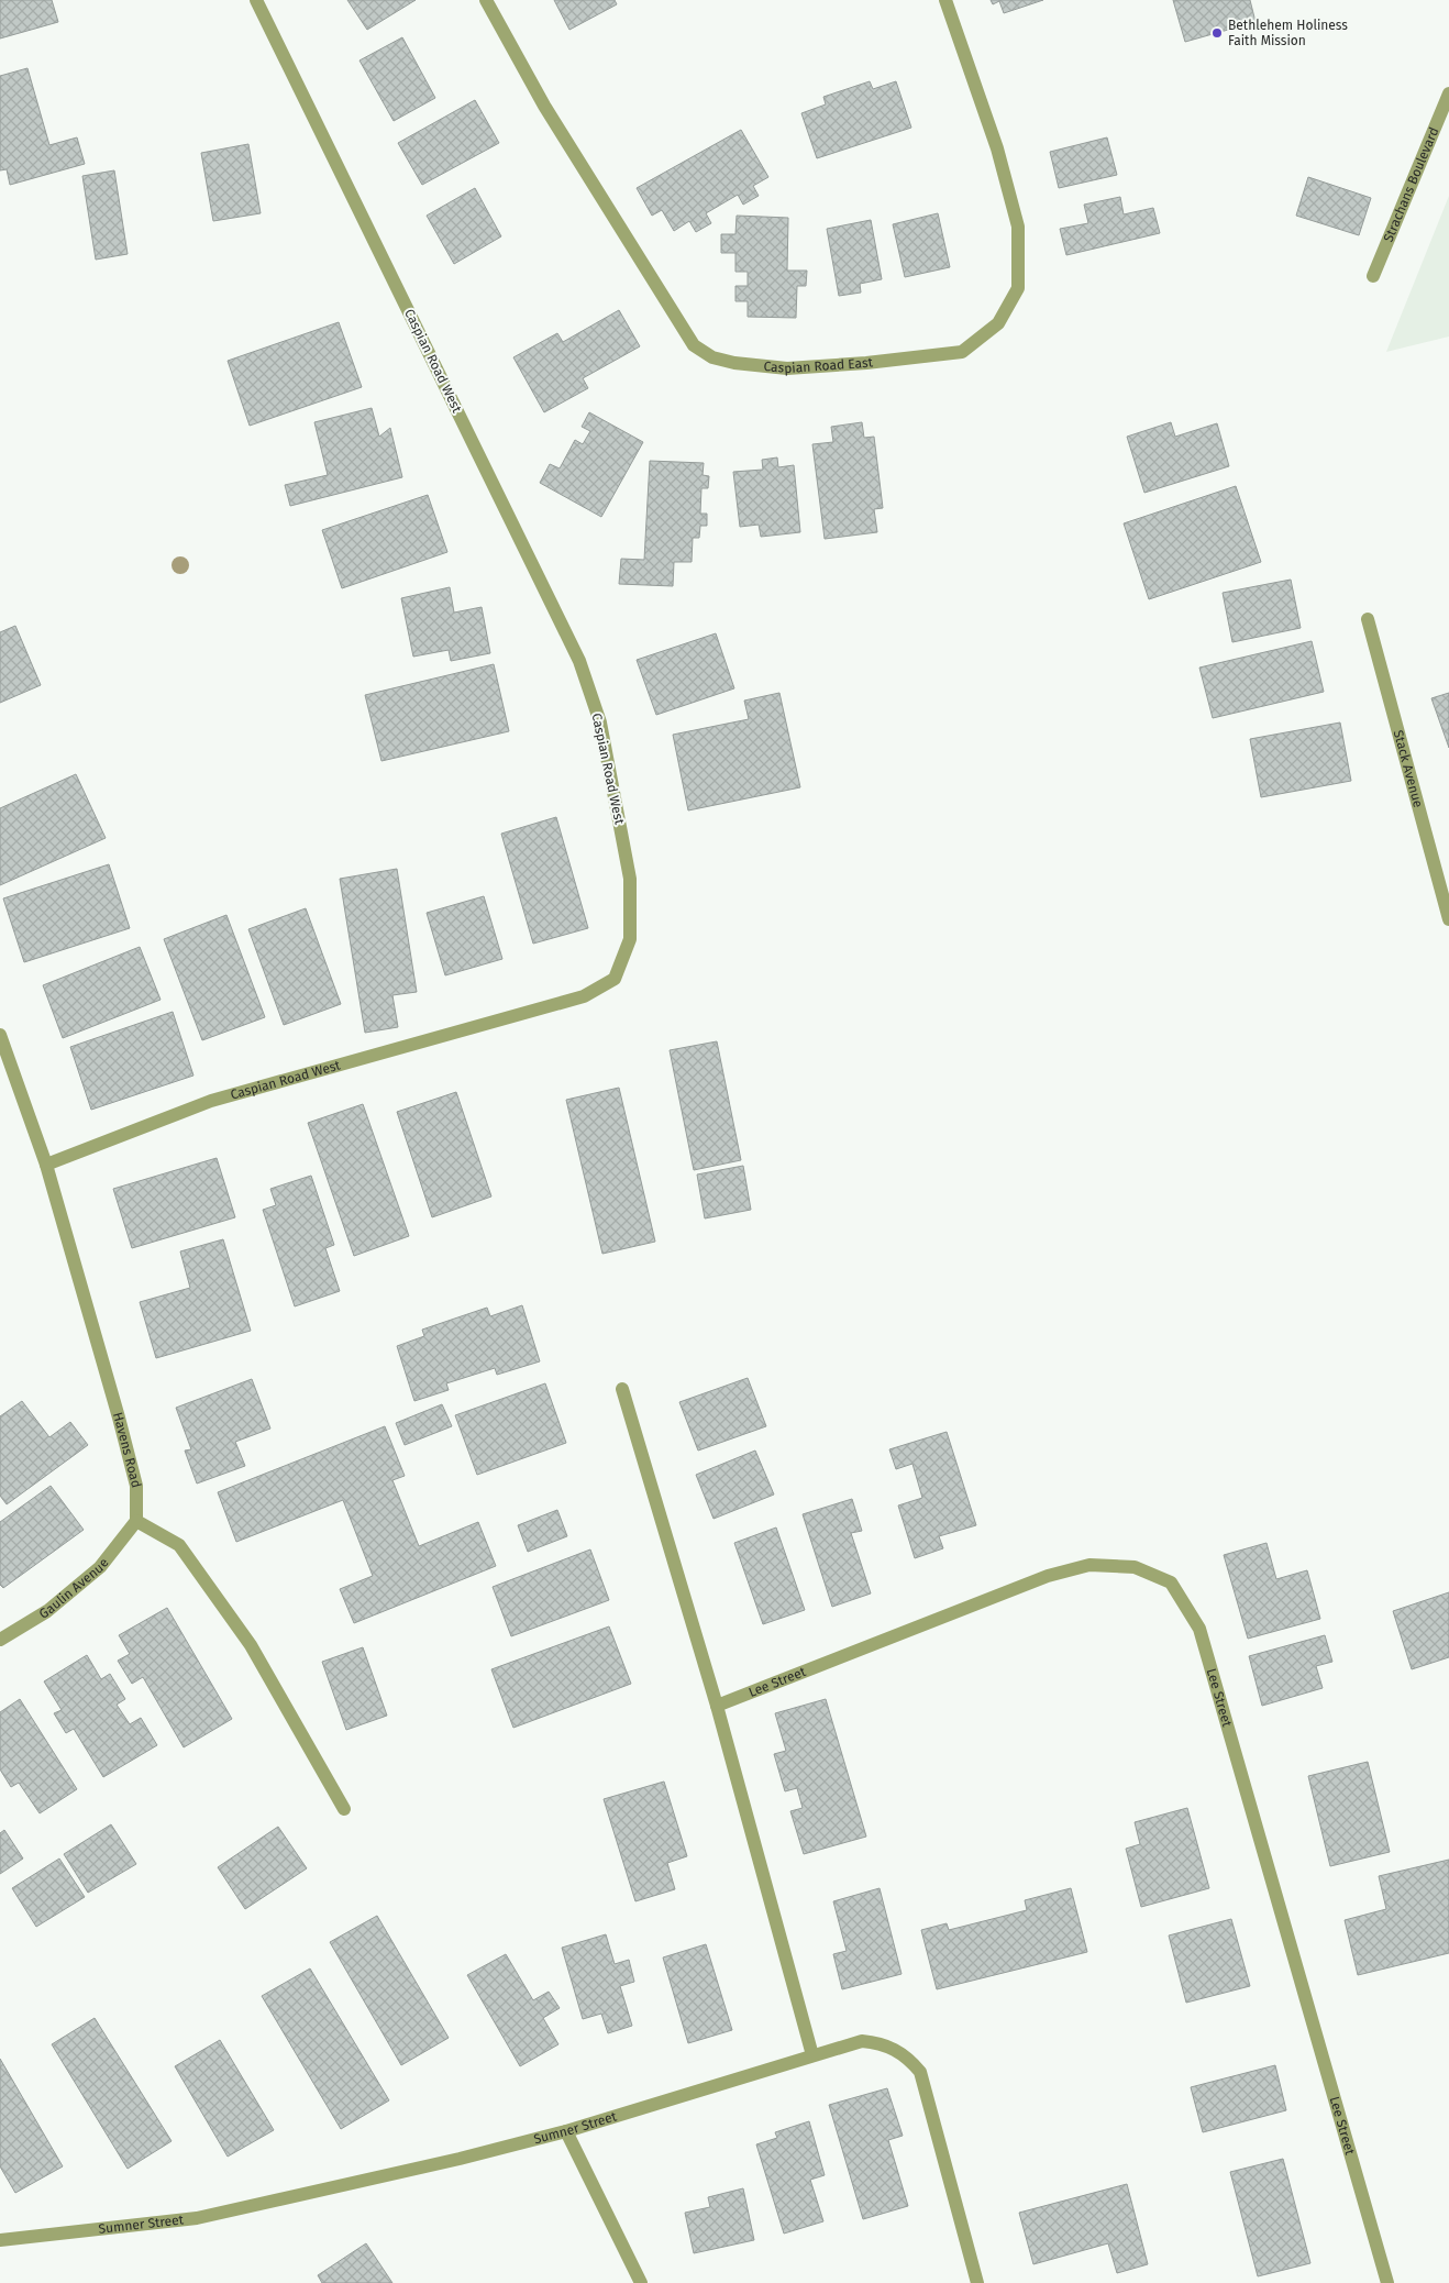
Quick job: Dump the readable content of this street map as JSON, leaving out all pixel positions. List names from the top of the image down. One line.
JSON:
{"streets":{"street":["Strachans Boulevard","Caspian Road West","Caspian Road East","Stack Avenue","Havens Road","Gaulin Avenue","Lee Street","Sumner Street"]},"crossings":[["Caspian Road West","Havens Road"],["Havens Road","Gaulin Avenue"]],"places":["Bethlehem Holiness Faith Mission"]}
